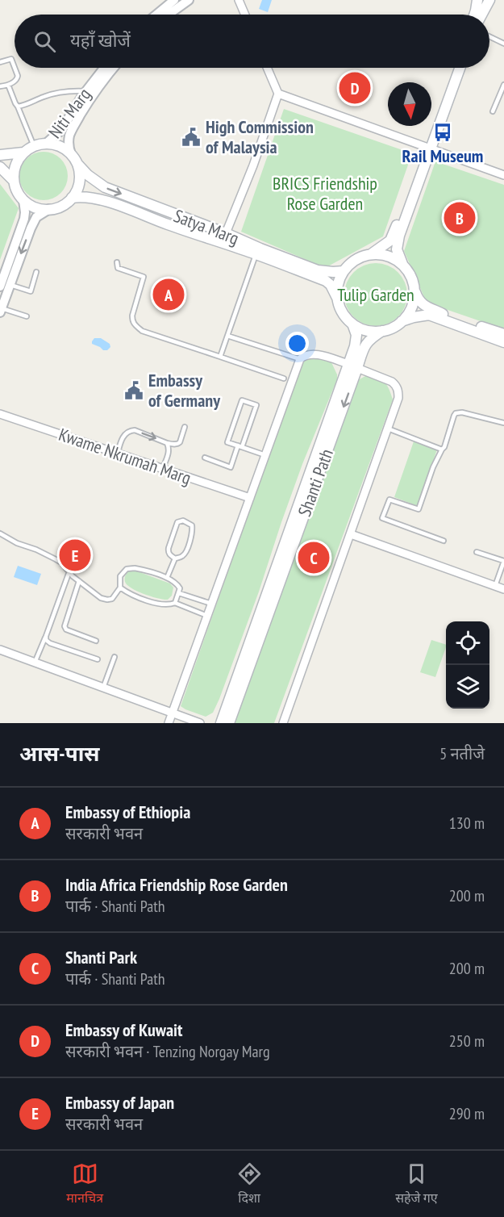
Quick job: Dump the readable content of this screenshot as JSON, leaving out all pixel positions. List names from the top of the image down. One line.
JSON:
{"streets":{"main road":["Satya Marg","Shanti Path"],"street":["Niti Marg","Kwame Nkrumah Marg"]},"crossings":[["Niti Marg","Satya Marg"],["Satya Marg","Shanti Path"]],"parks":["BRICS Friendship Rose Garden","Tulip Garden"],"places":{"bus stop":["Rail Museum"],"public building":["High Commission of Malaysia","Embassy of Germany"]},"north":"bottom","page":{"search":"यहाँ खोजें","pins":["D","B","A","E","C"],"heading":["आस-पास","5 नतीजे"],"list":[{"mark":"A","name":"Embassy of Ethiopia","note":"सरकारी भवन","value":"130 m"},{"mark":"B","name":"India Africa Friendship Rose Garden","note":"पार्क · Shanti Path","value":"200 m"},{"mark":"C","name":"Shanti Park","note":"पार्क · Shanti Path","value":"200 m"},{"mark":"D","name":"Embassy of Kuwait","note":"सरकारी भवन · Tenzing Norgay Marg","value":"250 m"},{"mark":"E","name":"Embassy of Japan","note":"सरकारी भवन","value":"290 m"}],"nav":["मानचित्र","दिशा","सहेजे गए"]}}
